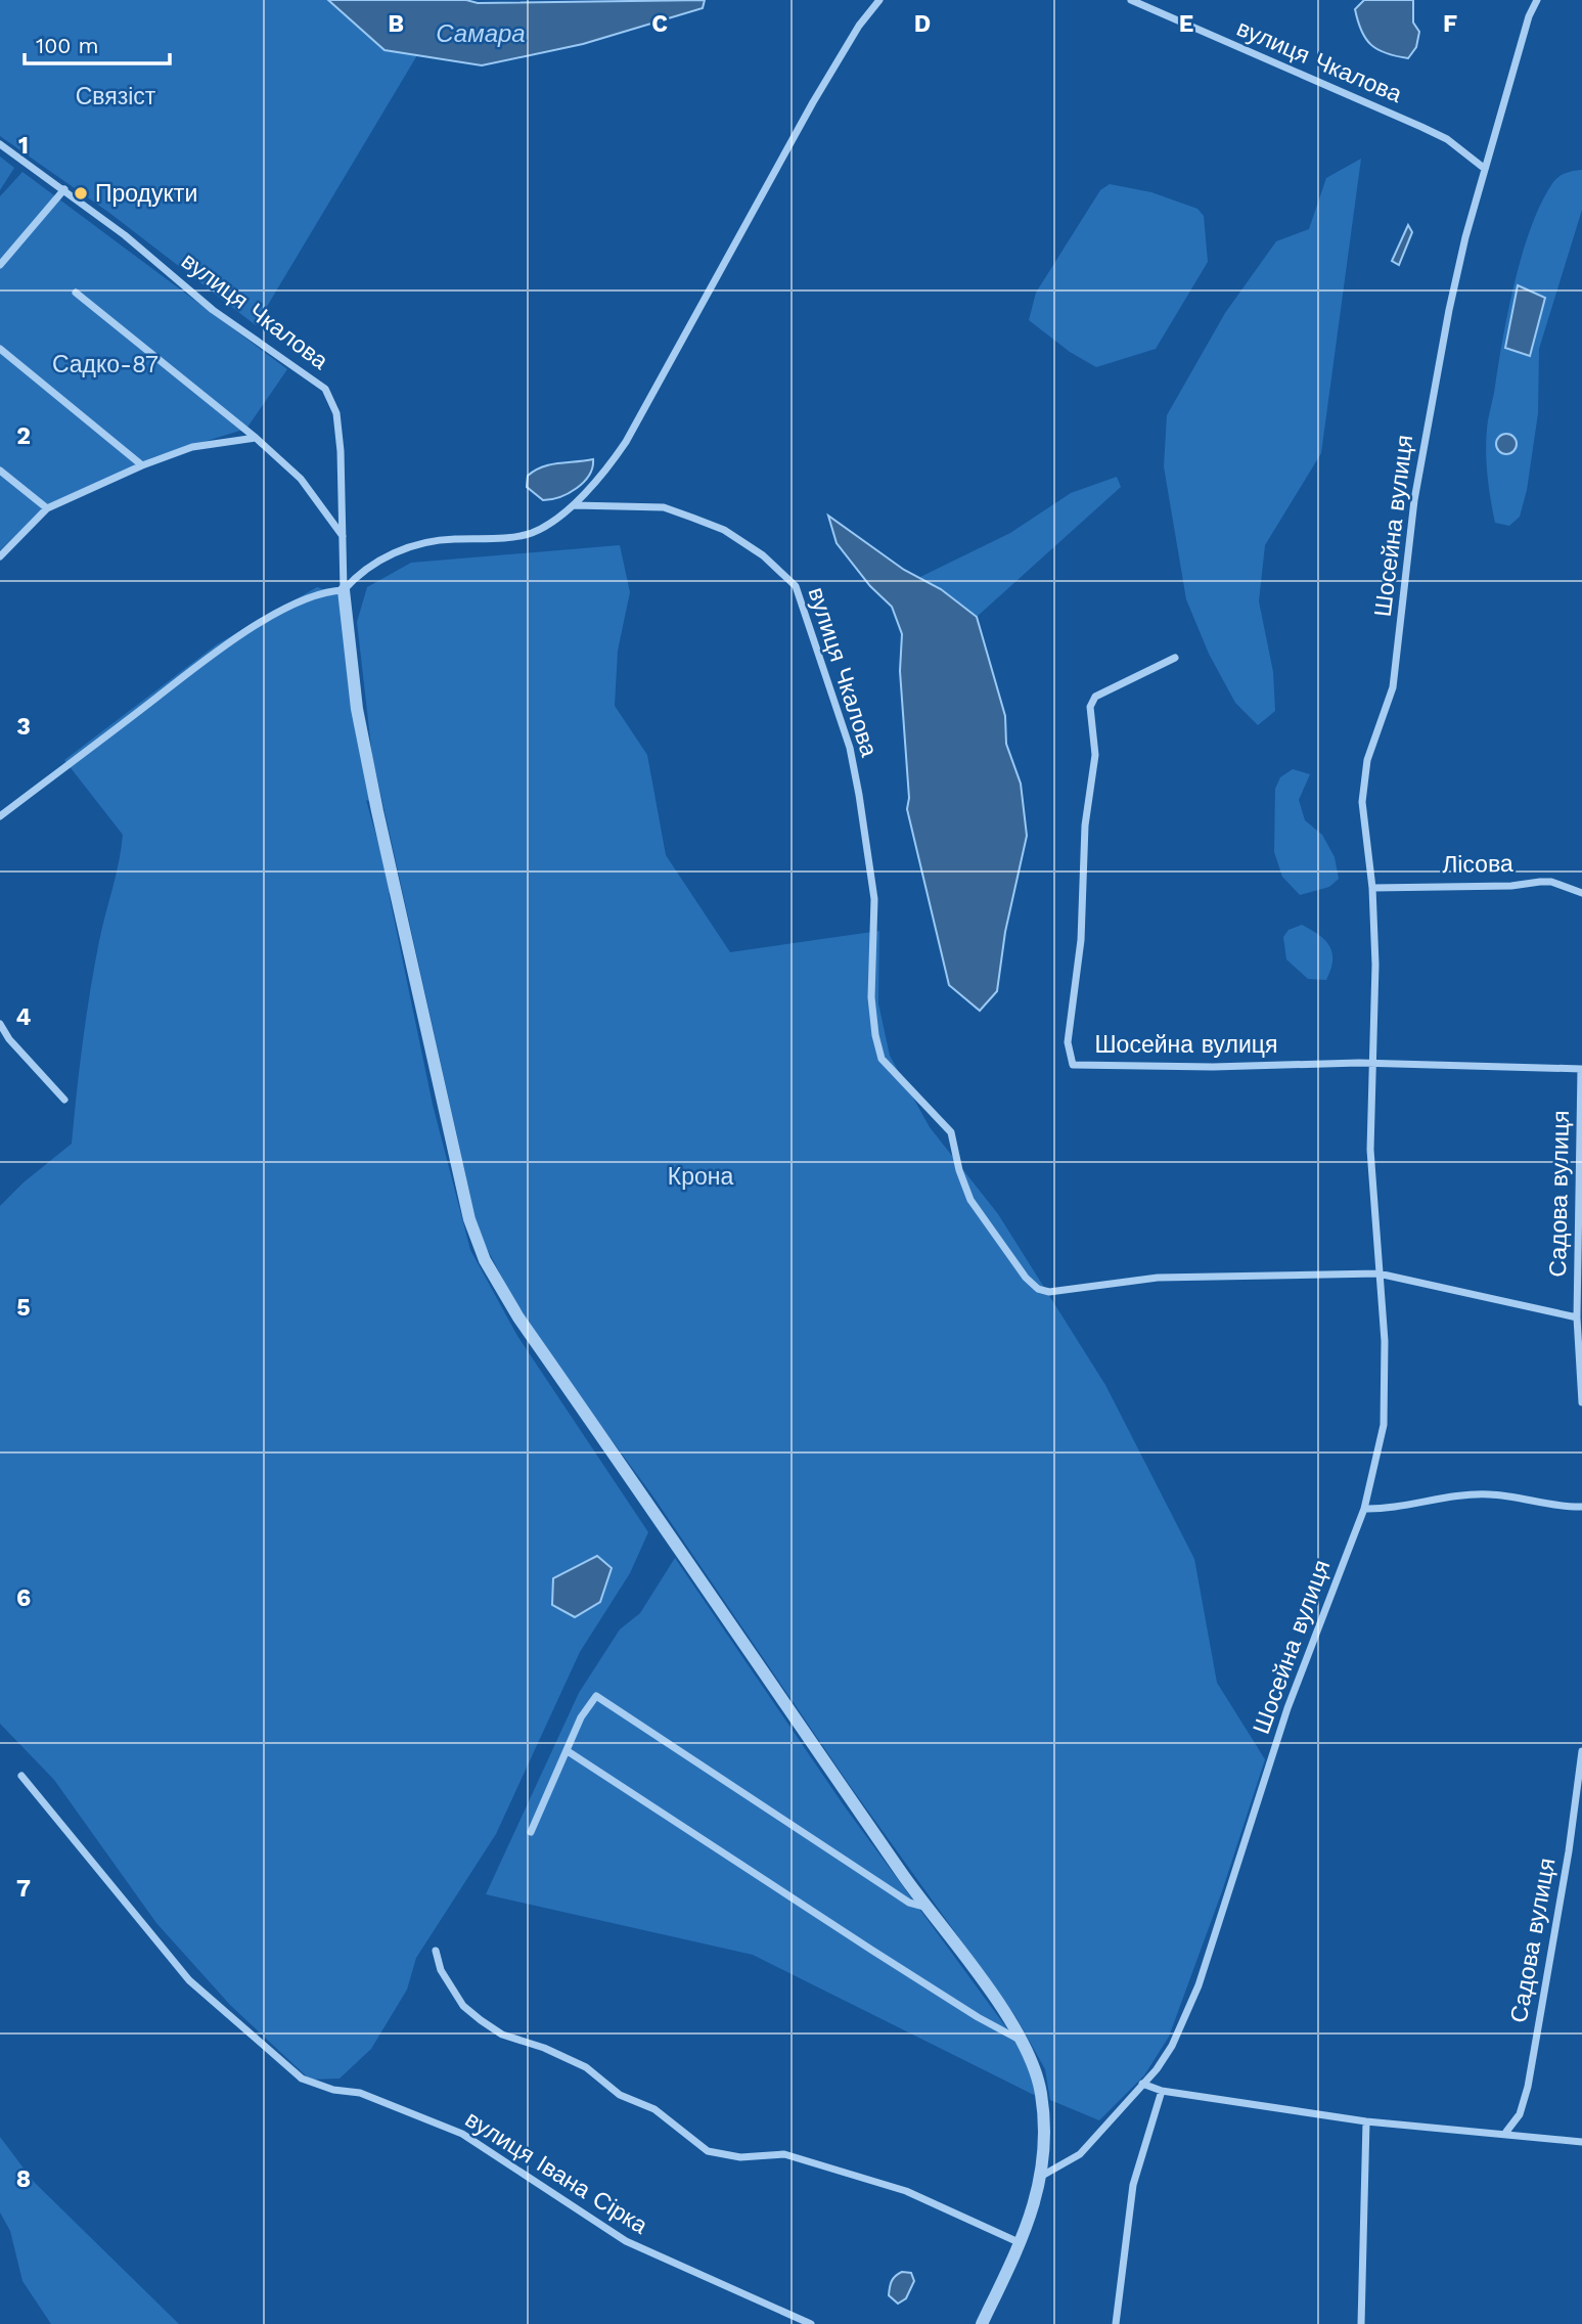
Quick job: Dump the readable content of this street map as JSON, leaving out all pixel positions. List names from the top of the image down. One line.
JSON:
{"streets":{"street":["вулиця Чкалова","Шосейна вулиця","Лісова","Садова вулиця","вулиця Івана Сірка"]},"crossings":[["вулиця Чкалова","Шосейна вулиця"],["вулиця Чкалова","Садова вулиця"],["Шосейна вулиця","Лісова"],["Шосейна вулиця","Садова вулиця"]],"water":["Самара"],"parks":["Связіст","Садко-87","Крона"],"places":["Продукти"],"scale_bar":"100 m","grid":{"columns":["B","C","D","E","F"],"rows":["1","2","3","4","5","6","7","8"]}}
